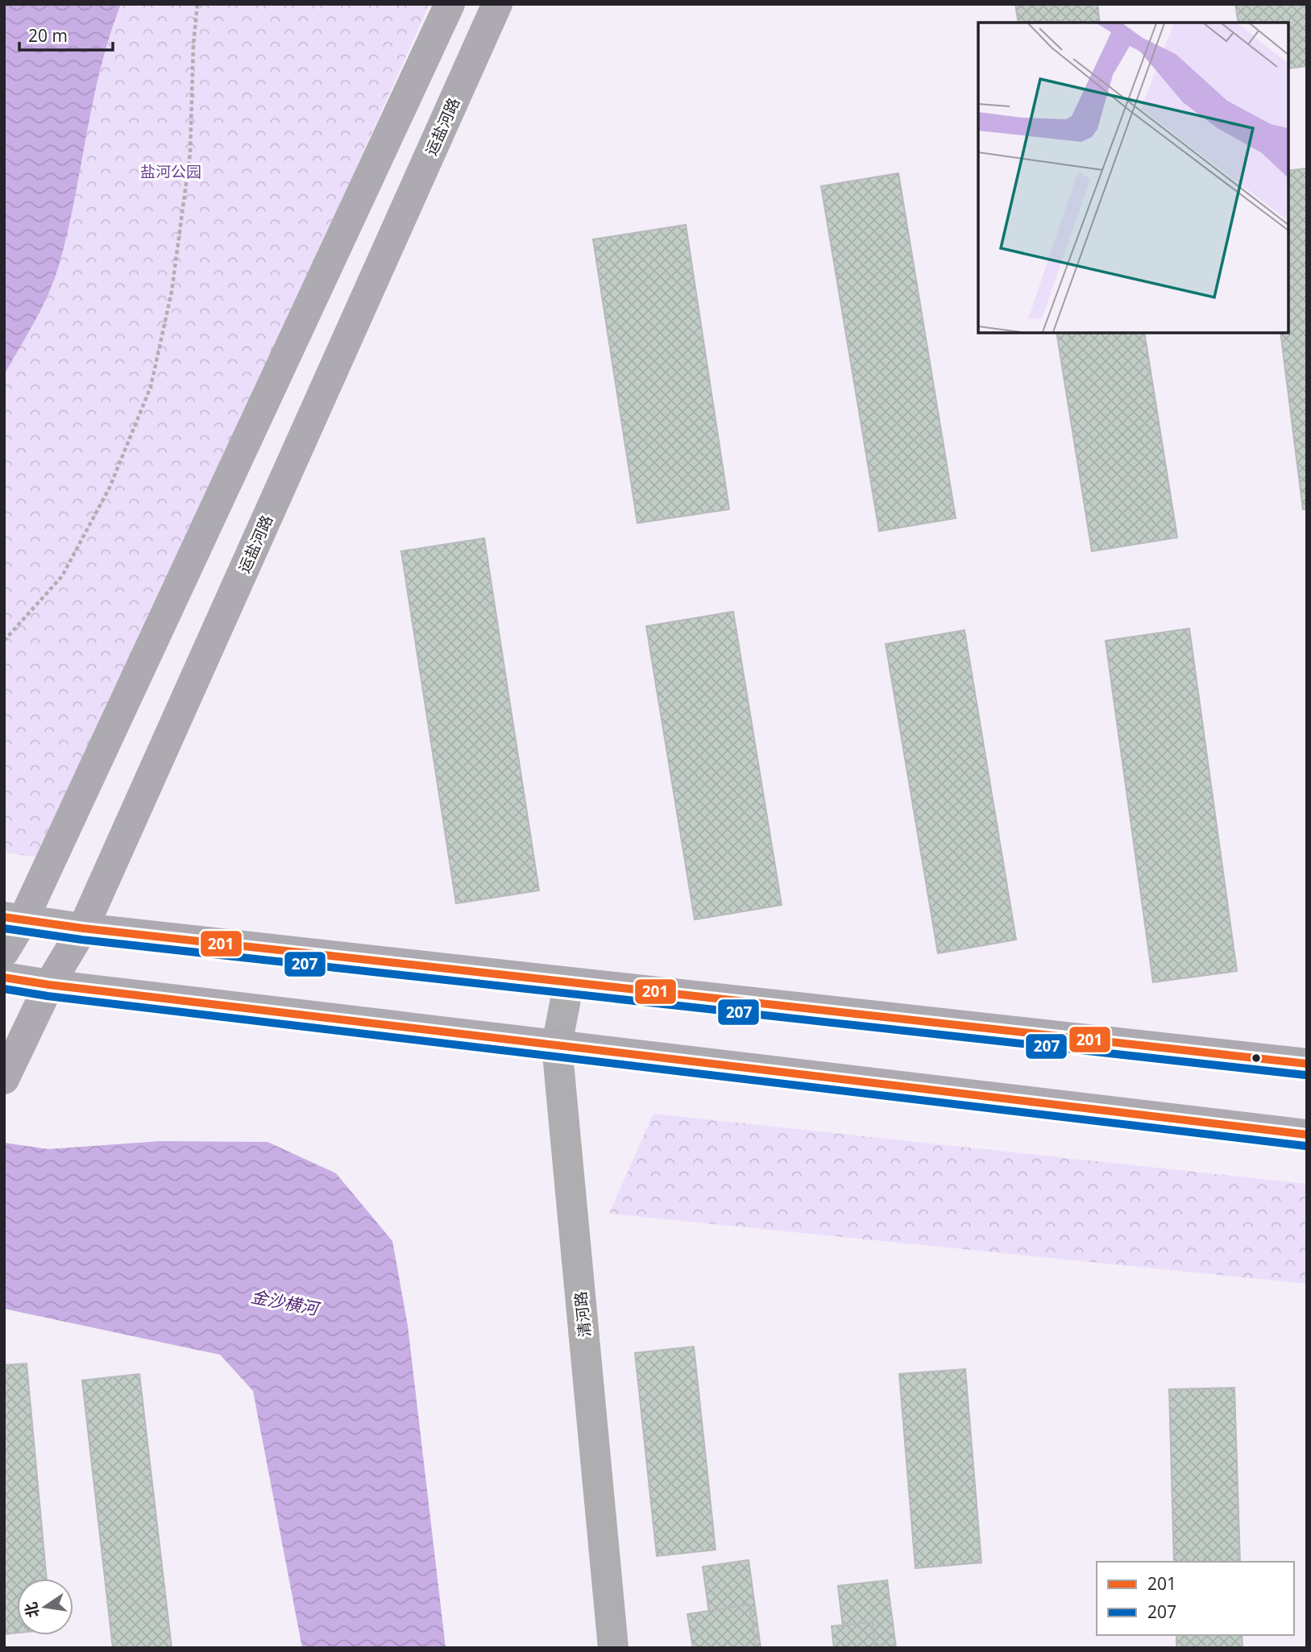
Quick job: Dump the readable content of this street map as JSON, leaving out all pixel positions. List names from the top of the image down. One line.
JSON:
{"streets":{"street":["运盐河路","清河路"]},"water":["金沙横河"],"parks":["盐河公园"],"lines":["transit line 201","transit line 207"],"legend":["201","207"],"scale_bar":"20 m","north":"left"}
